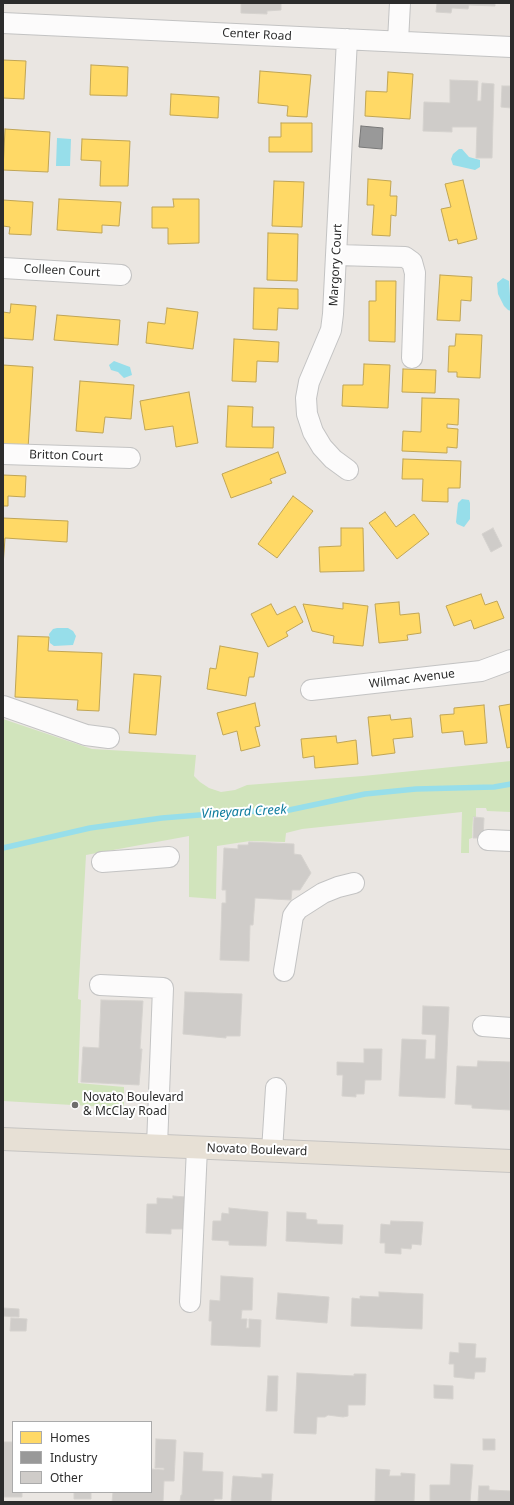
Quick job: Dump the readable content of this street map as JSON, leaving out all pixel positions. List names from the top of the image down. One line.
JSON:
{"streets":{"main road":["Novato Boulevard"],"street":["Center Road","Margory Court","Colleen Court","Britton Court","Wilmac Avenue"]},"crossings":[["Center Road","Margory Court"]],"water":["Vineyard Creek"],"places":["Novato Boulevard & McClay Road"],"legend":["Homes","Industry","Other"]}
